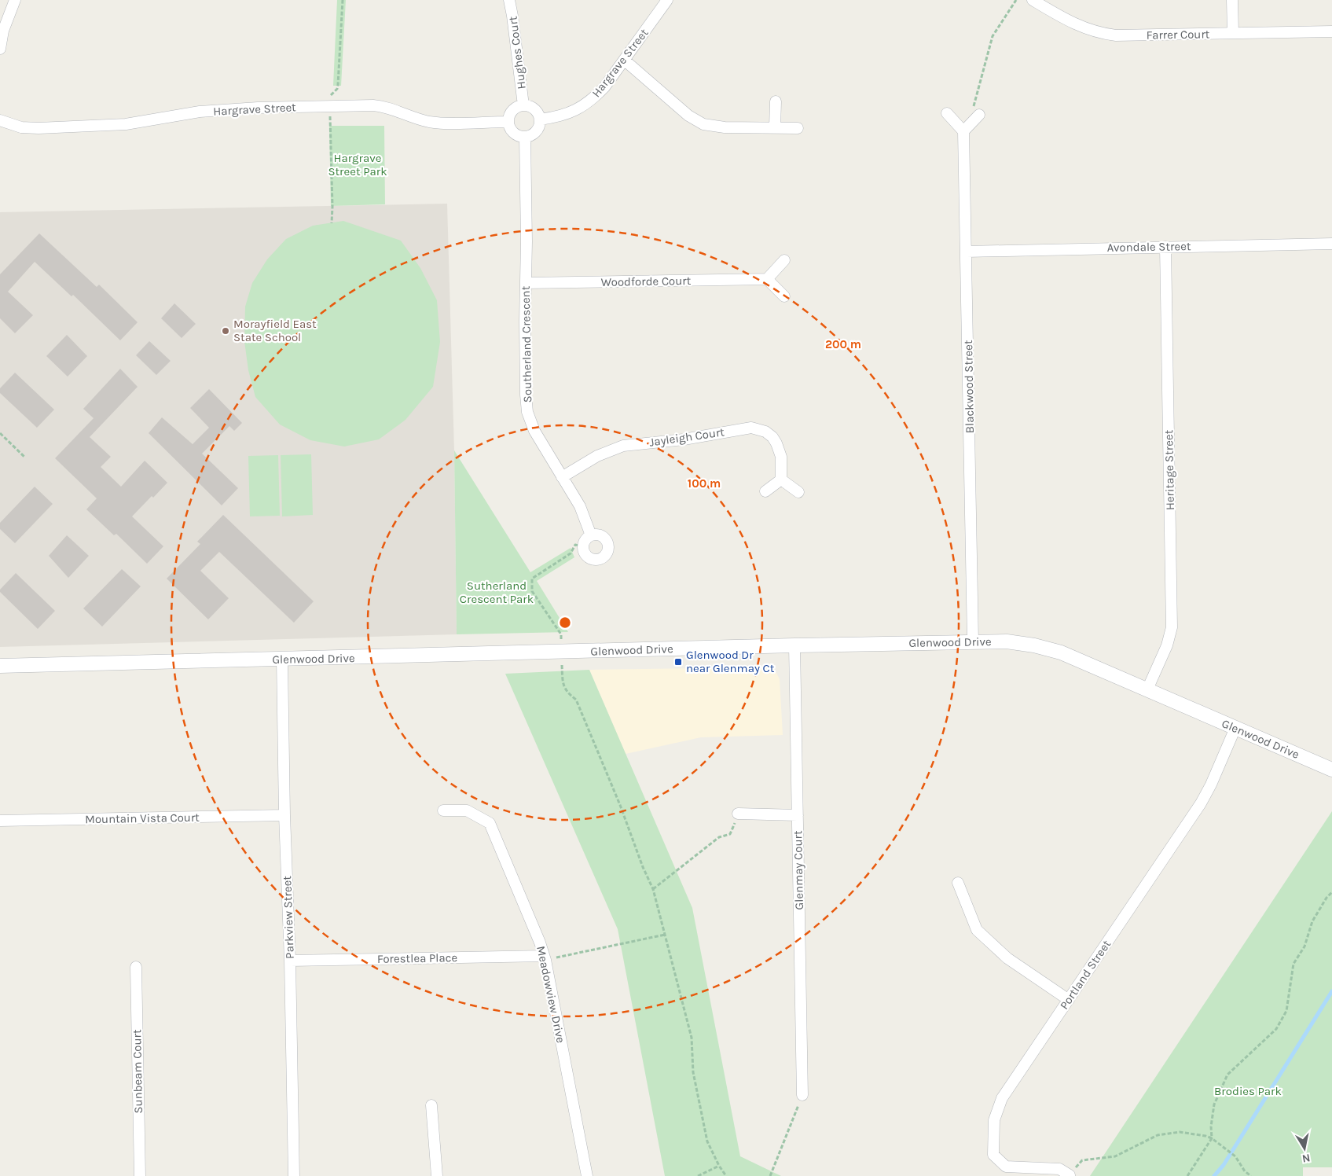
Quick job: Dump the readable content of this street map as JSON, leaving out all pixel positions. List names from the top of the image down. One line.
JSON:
{"streets":{"street":["Farrer Court","Hughes Court","Hargrave Street","Avondale Street","Woodforde Court","Southerland Crescent","Blackwood Street","Jayleigh Court","Heritage Street","Glenwood Drive","Mountain Vista Court","Glenmay Court","Parkview Street","Forestlea Place","Portland Street","Meadowview Drive","Sunbeam Court"]},"crossings":[["Hughes Court","Hargrave Street"],["Hughes Court","Southerland Crescent"],["Hargrave Street","Southerland Crescent"],["Avondale Street","Blackwood Street"],["Avondale Street","Heritage Street"],["Woodforde Court","Southerland Crescent"],["Southerland Crescent","Jayleigh Court"],["Blackwood Street","Glenwood Drive"],["Heritage Street","Glenwood Drive"],["Glenwood Drive","Glenmay Court"],["Glenwood Drive","Parkview Street"],["Glenwood Drive","Portland Street"],["Mountain Vista Court","Parkview Street"],["Parkview Street","Forestlea Place"],["Forestlea Place","Meadowview Drive"]],"parks":["Hargrave Street Park","Sutherland Crescent Park","Brodies Park"],"places":{"other":["Morayfield East State School"],"transit":["Glenwood Dr near Glenmay Ct"]},"north":"bottom","rings":["200 m","100 m"]}
